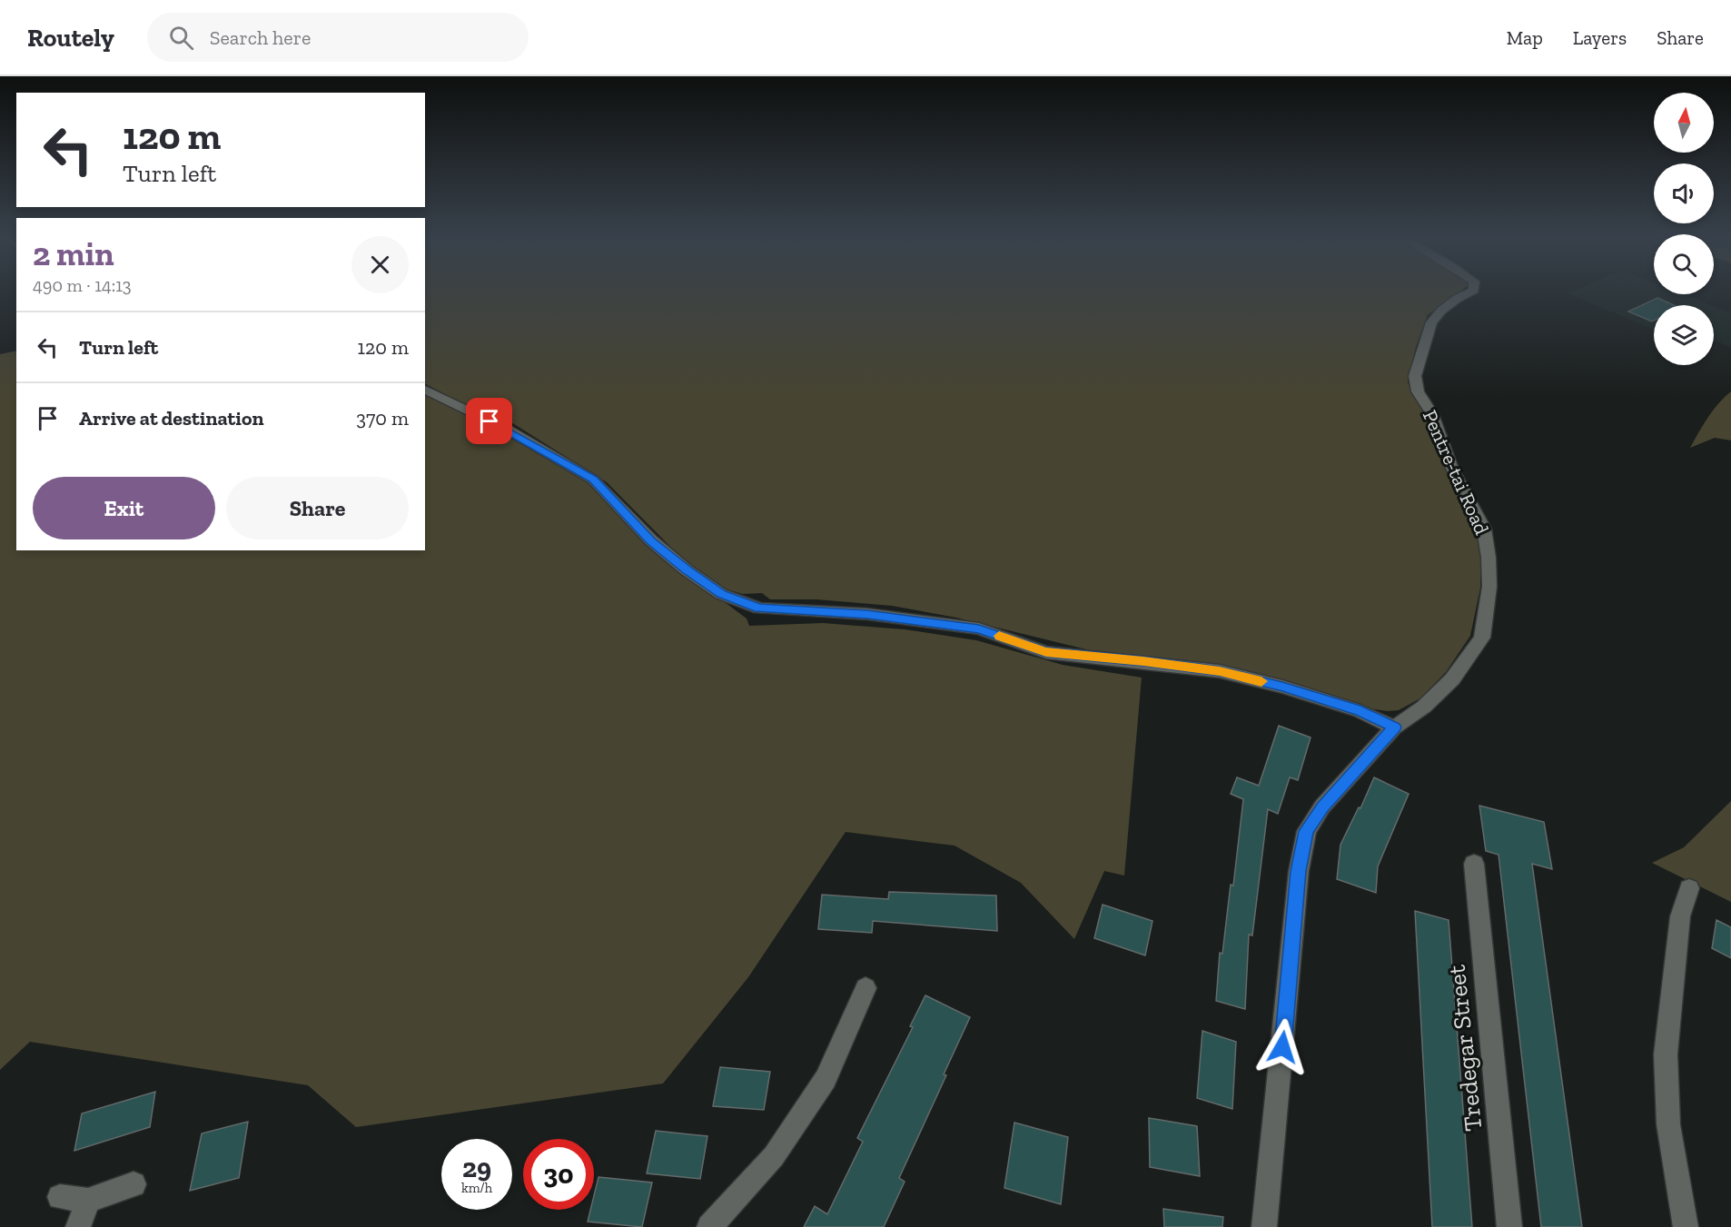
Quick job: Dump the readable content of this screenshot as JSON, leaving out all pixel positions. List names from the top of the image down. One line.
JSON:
{"streets":{"street":["Pentre-tai Road","Tredegar Street"]},"north":"top","page":{"header":"Routely","search":"Search here","nav":["Map","Layers","Share"],"turn":["120 m","Turn left"],"heading":["2 min","490 m · 14:13"],"list":[{"name":"Turn left","value":"120 m"},{"name":"Arrive at destination","value":"370 m"}],"buttons":["Exit","Share"],"speed":"29 km/h","limit":"30"}}
